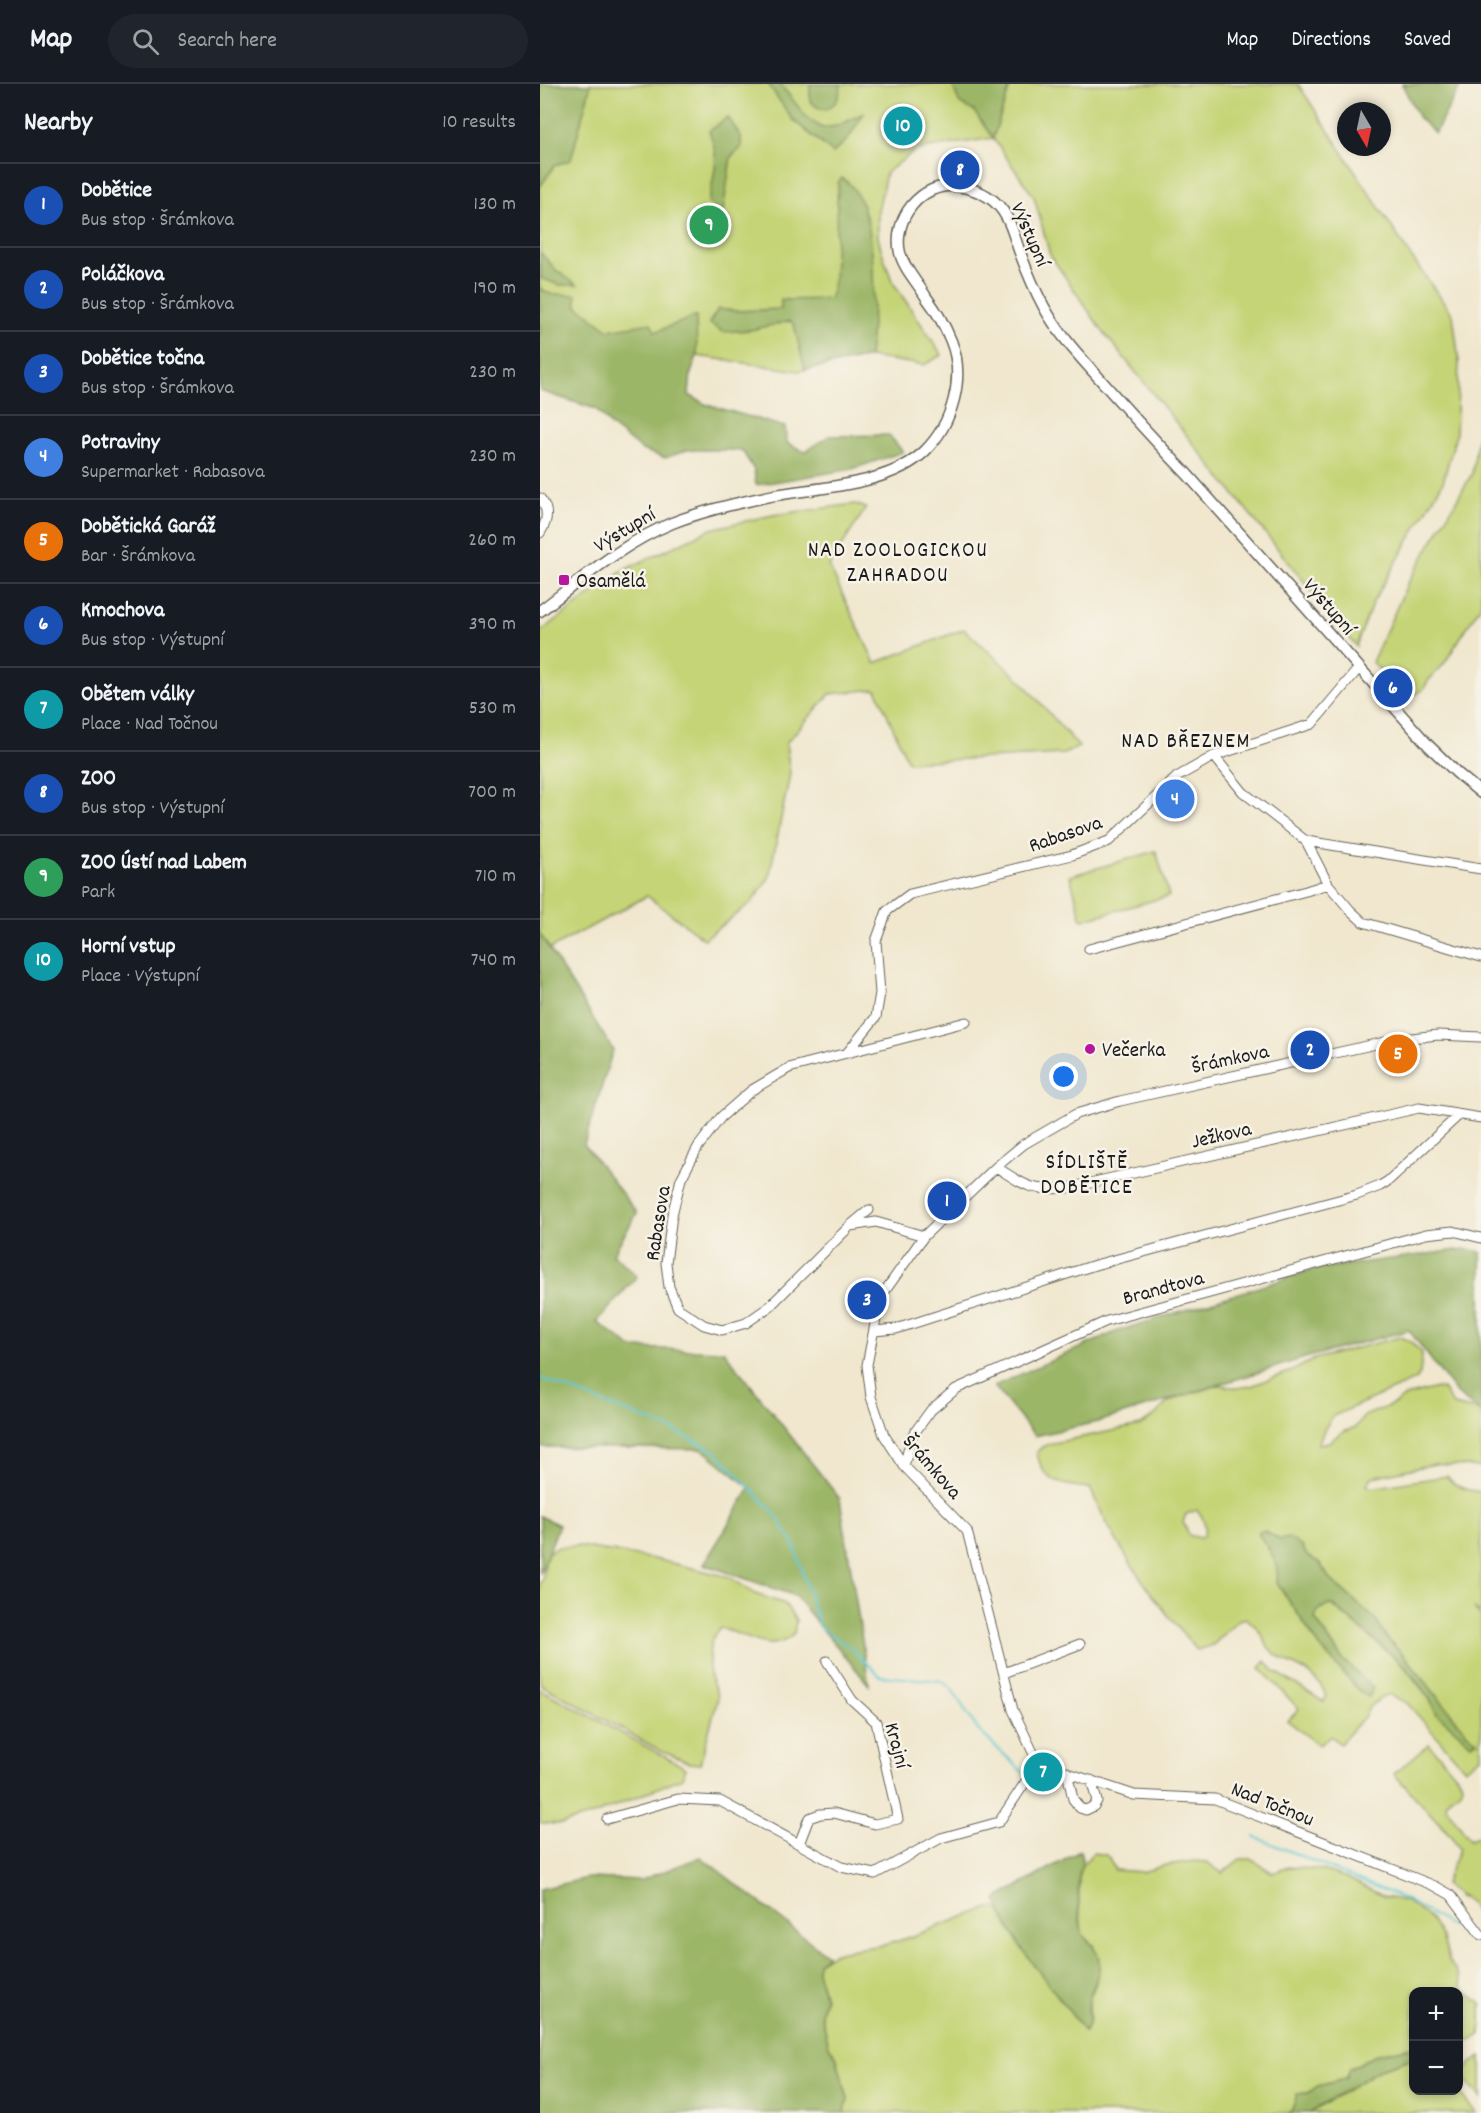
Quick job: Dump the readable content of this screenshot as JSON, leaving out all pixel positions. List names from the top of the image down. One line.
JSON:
{"streets":{"street":["Výstupní","Rabasova","Šrámkova","Ježkova","Brandtova","Krajní","Nad Točnou"]},"crossings":[["Výstupní","Rabasova"],["Šrámkova","Ježkova"],["Šrámkova","Brandtova"],["Šrámkova","Nad Točnou"]],"districts":["NAD ZOOLOGICKOU ZAHRADOU","NAD BŘEZNEM","SÍDLIŠTĚ DOBĚTICE"],"places":{"transit":["Osamělá"],"other":["Večerka"]},"north":"bottom","page":{"header":"Map","search":"Search here","nav":["Map","Directions","Saved"],"heading":["Nearby","10 results"],"pins":["10","8","9","6","4","2","5","1","3","7"],"list":[{"mark":"1","name":"Dobětice","note":"Bus stop · Šrámkova","value":"130 m"},{"mark":"2","name":"Poláčkova","note":"Bus stop · Šrámkova","value":"190 m"},{"mark":"3","name":"Dobětice točna","note":"Bus stop · Šrámkova","value":"230 m"},{"mark":"4","name":"Potraviny","note":"Supermarket · Rabasova","value":"230 m"},{"mark":"5","name":"Dobětická Garáž","note":"Bar · Šrámkova","value":"260 m"},{"mark":"6","name":"Kmochova","note":"Bus stop · Výstupní","value":"390 m"},{"mark":"7","name":"Obětem války","note":"Place · Nad Točnou","value":"530 m"},{"mark":"8","name":"ZOO","note":"Bus stop · Výstupní","value":"700 m"},{"mark":"9","name":"ZOO Ústí nad Labem","note":"Park","value":"710 m"},{"mark":"10","name":"Horní vstup","note":"Place · Výstupní","value":"740 m"}],"map_buttons":["+","−"]}}
